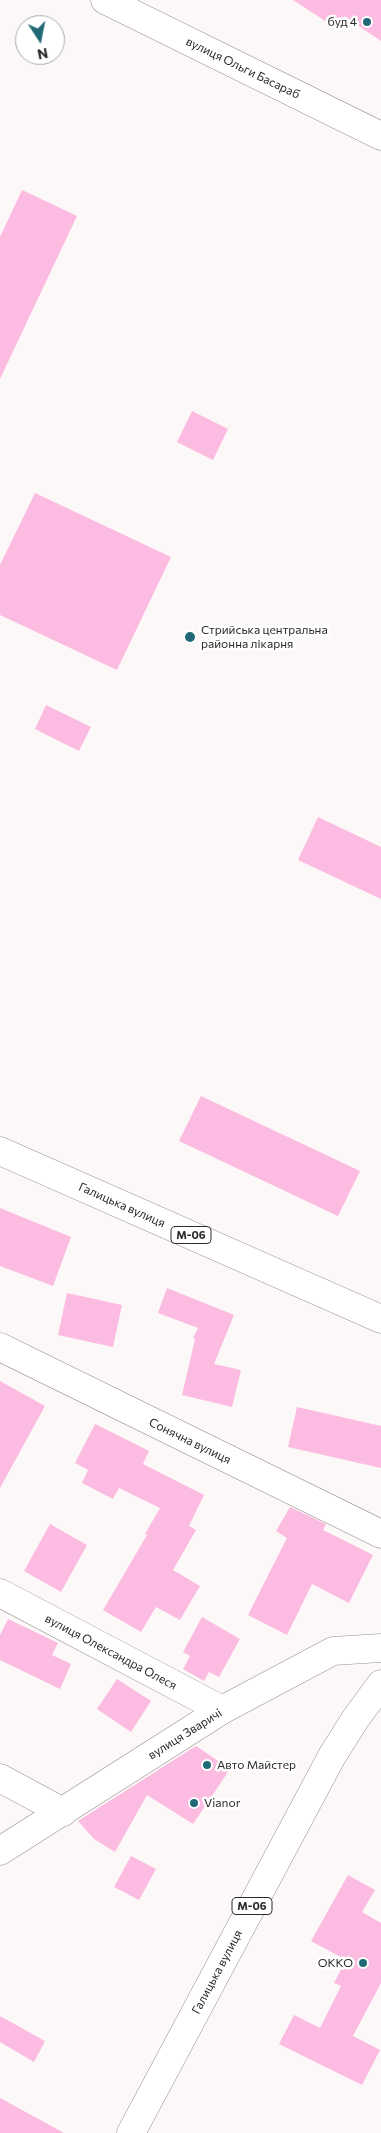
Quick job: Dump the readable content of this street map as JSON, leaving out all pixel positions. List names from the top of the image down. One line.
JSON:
{"streets":{"main road":["вулиця Ольги Басараб","Галицька вулиця","М-06","Сонячна вулиця","вулиця Олександра Олеся","вулиця Зваричі"]},"crossings":[["вулиця Олександра Олеся","вулиця Зваричі"]],"places":["буд 4","Стрийська центральна районна лікарня","Авто Майстер","Vianor","ОККО"],"north":"bottom"}
